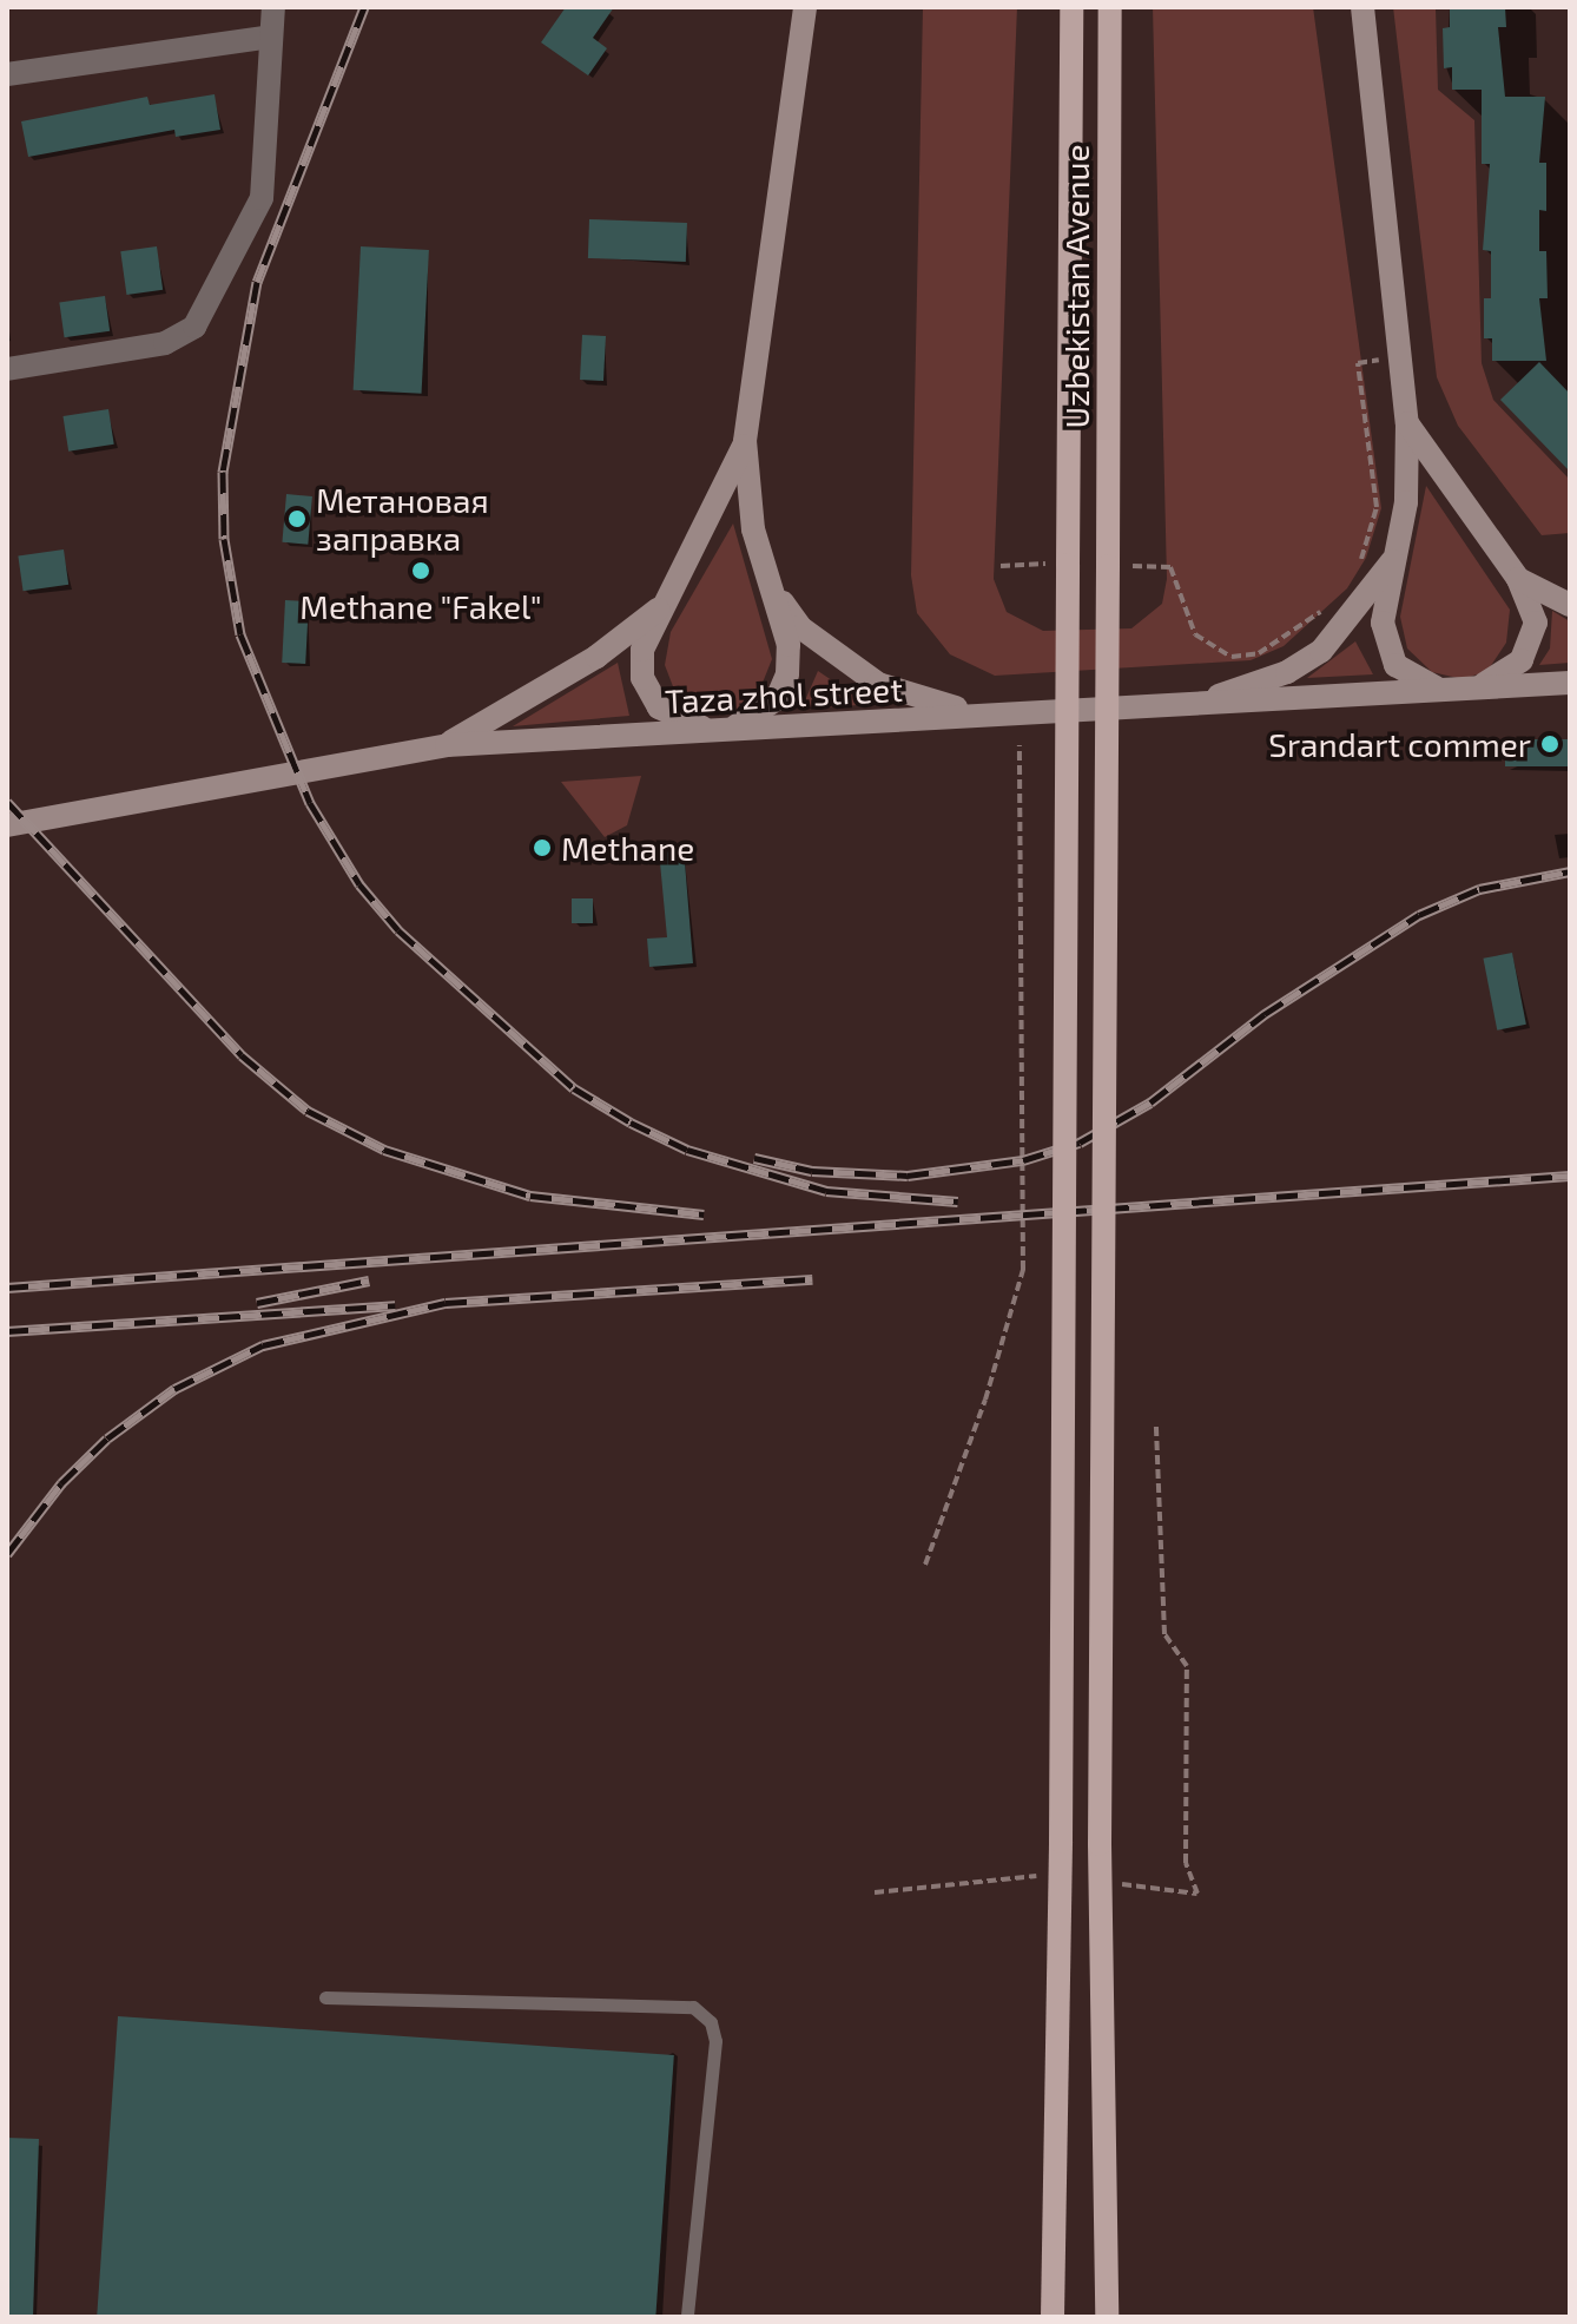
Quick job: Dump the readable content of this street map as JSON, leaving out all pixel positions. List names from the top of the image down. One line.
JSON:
{"streets":{"main road":["Uzbekistan Avenue","Taza zhol street"]},"places":["Метановая заправка","Methane \"Fakel\"","Srandart commer","Methane"]}
